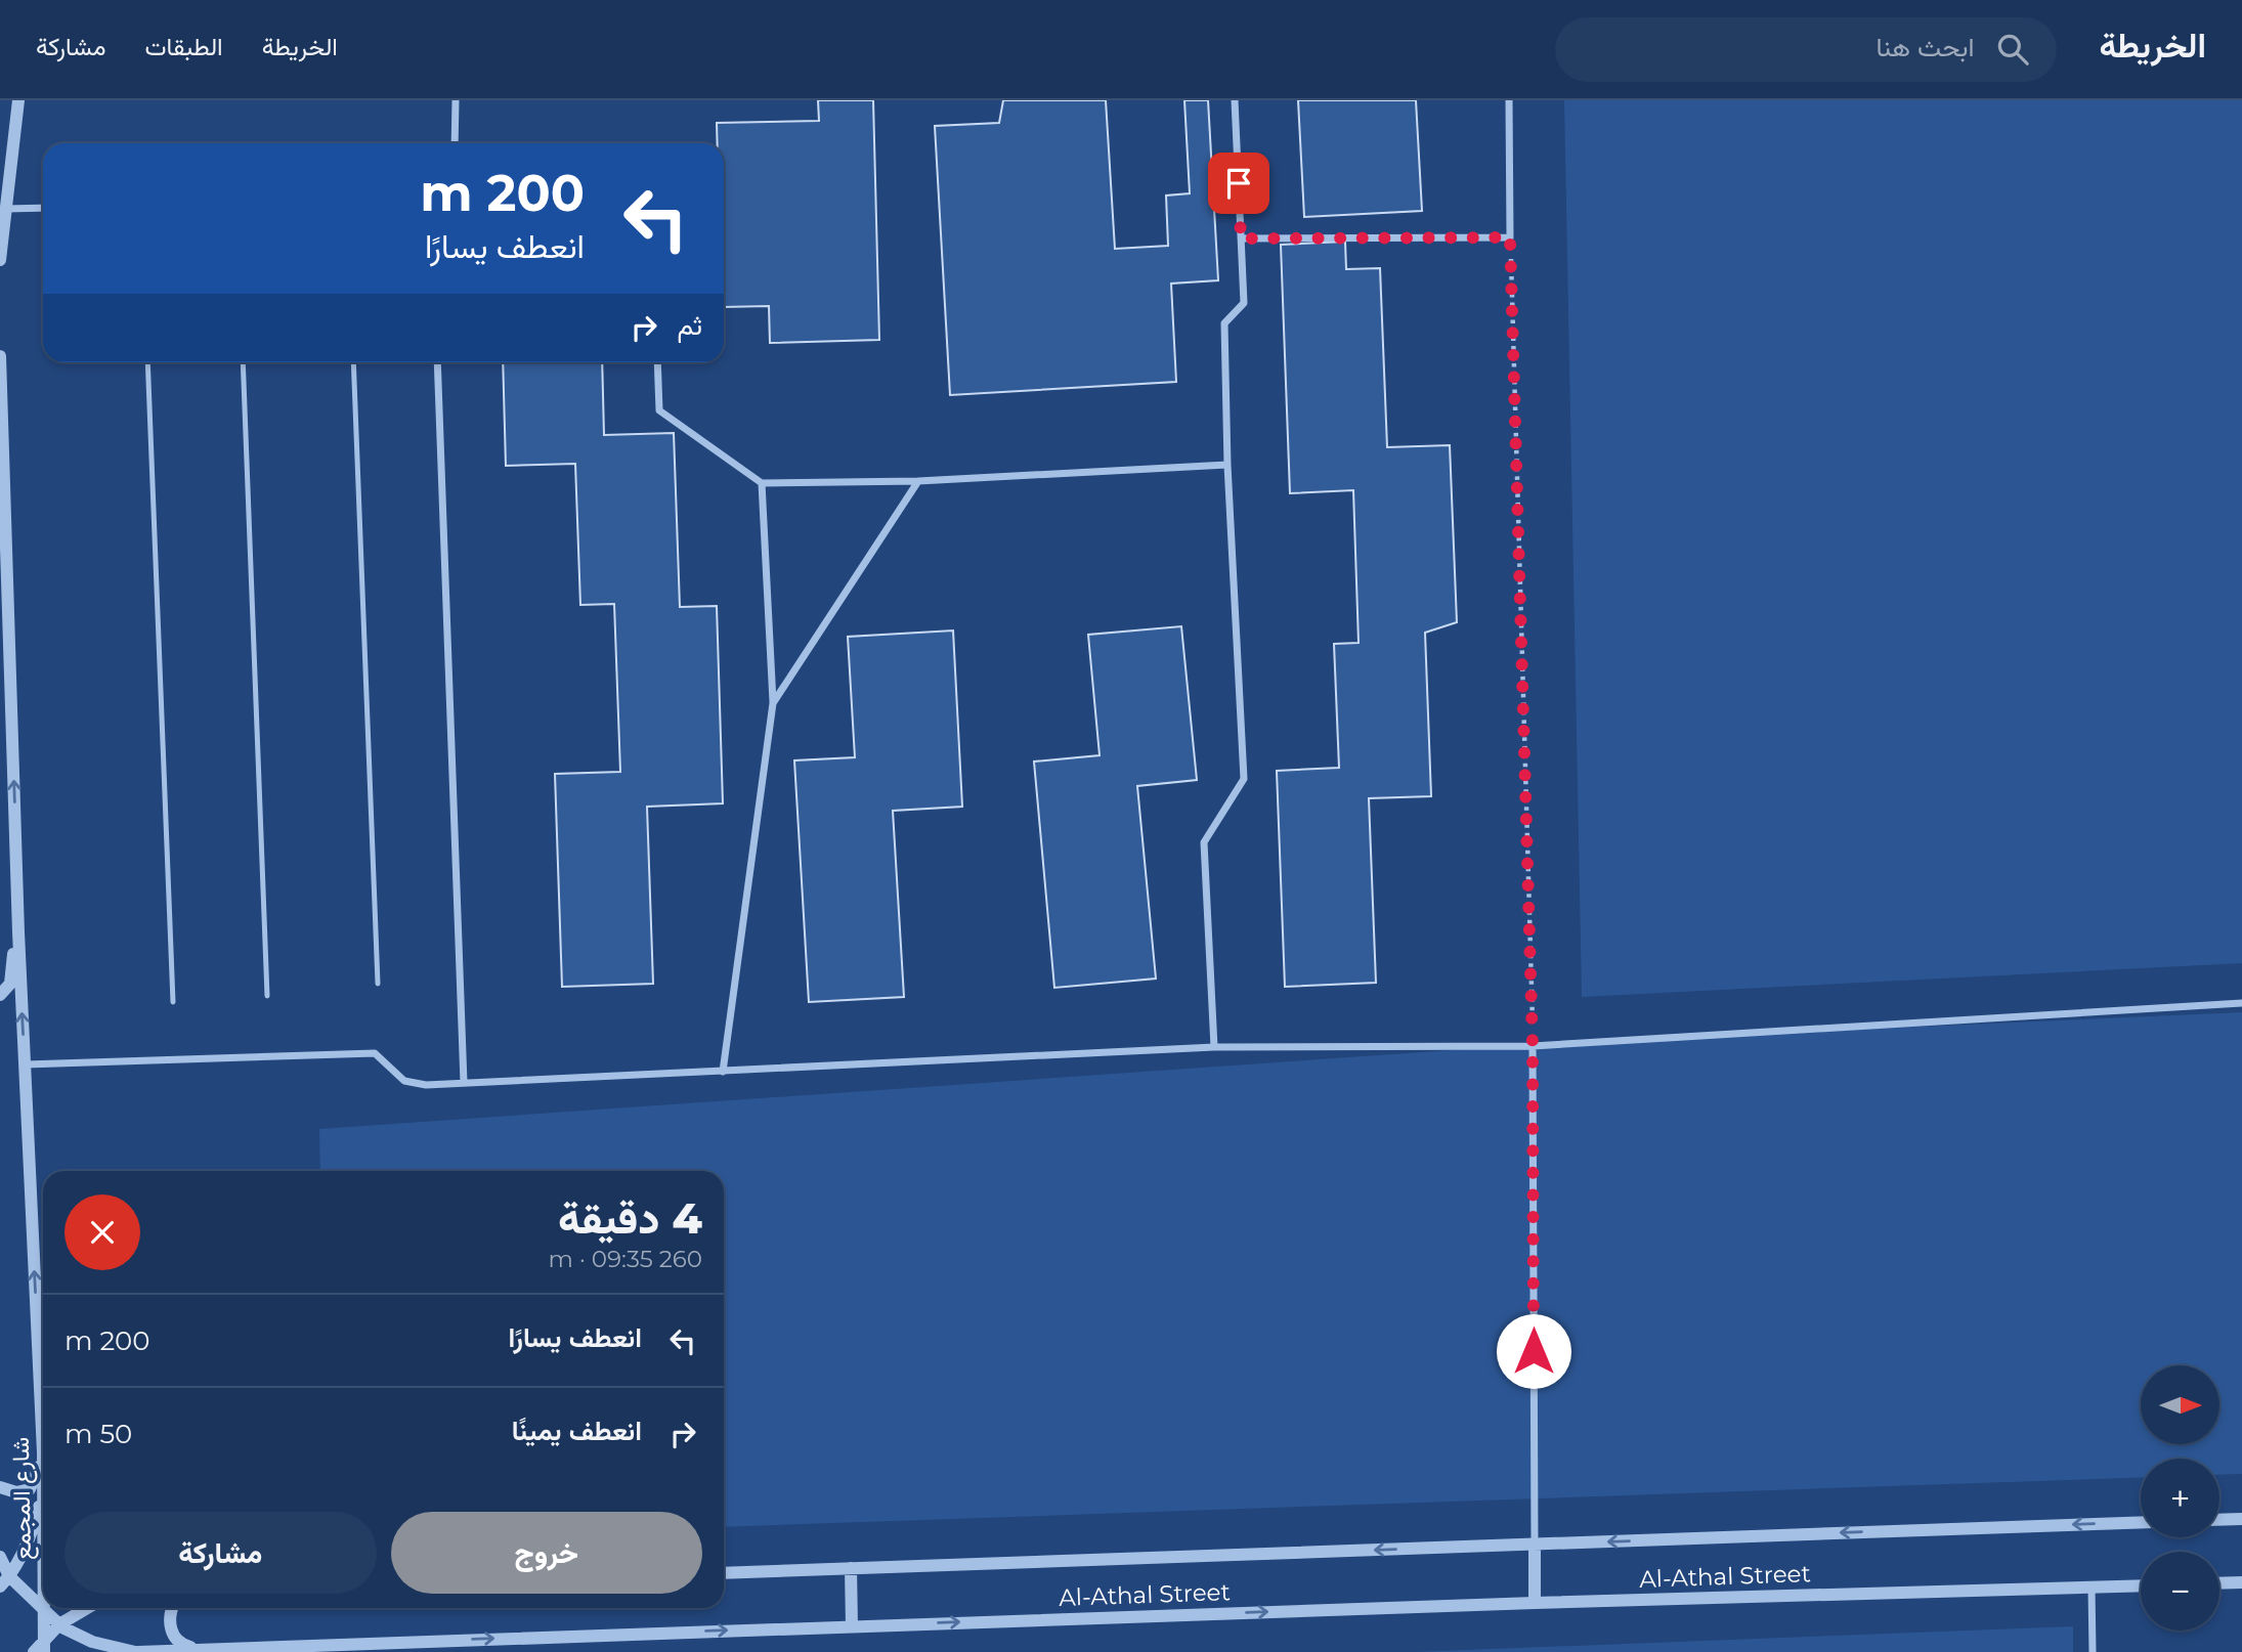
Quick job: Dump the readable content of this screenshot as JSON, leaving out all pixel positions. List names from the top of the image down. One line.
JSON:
{"streets":{"street":["شارع المجمع","Al-Athal Street"]},"crossings":[["شارع المجمع","Al-Athal Street"]],"one_way":["شارع المجمع"],"north":"right","page":{"header":"الخريطة","search":"ابحث هنا","nav":["الخريطة","الطبقات","مشاركة"],"turn":["200 m","انعطف يسارًا"],"then":"ثم","heading":["4 دقيقة","260 m · 09:35"],"list":[{"name":"انعطف يسارًا","value":"200 m"},{"name":"انعطف يمينًا","value":"50 m"}],"map_buttons":["+","−"],"buttons":["خروج","مشاركة"]}}
